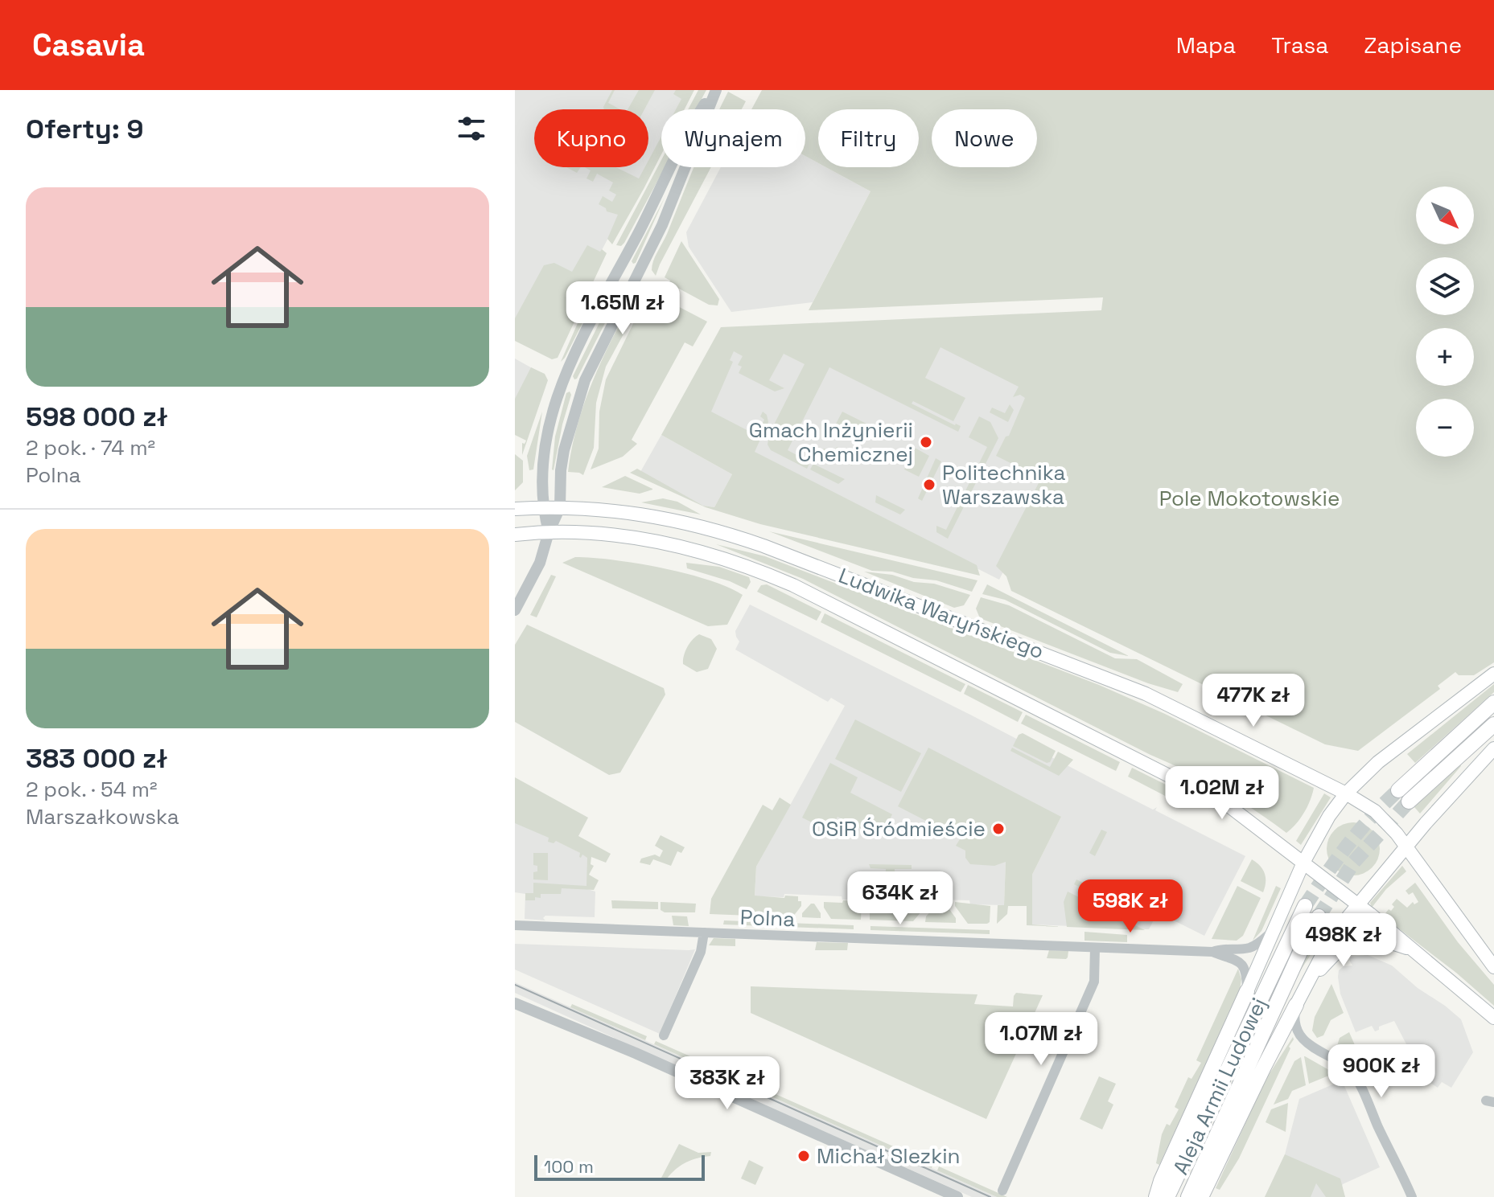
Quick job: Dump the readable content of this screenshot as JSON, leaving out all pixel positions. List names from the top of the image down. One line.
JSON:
{"streets":{"main road":["Ludwika Waryńskiego","Aleja Armii Ludowej"],"street":["Polna"]},"parks":["Pole Mokotowskie"],"places":["Gmach Inżynierii Chemicznej","Politechnika Warszawska","OSiR Śródmieście","Michał Slezkin"],"scale_bar":"100 m","north":"bottom right","page":{"header":"Casavia","nav":["Mapa","Trasa","Zapisane"],"heading":"Oferty: 9","chip":["Kupno","Wynajem","Filtry","Nowe"],"list":[{"name":"598 000 zł","note":"2 pok. · 74 m² · Polna"},{"name":"383 000 zł","note":"2 pok. · 54 m² · Marszałkowska"}],"map_buttons":["+","−"],"price":["1.65M zł","477K zł","1.02M zł","634K zł","598K zł","498K zł","1.07M zł","900K zł","383K zł"],"scale":"100 m"}}
